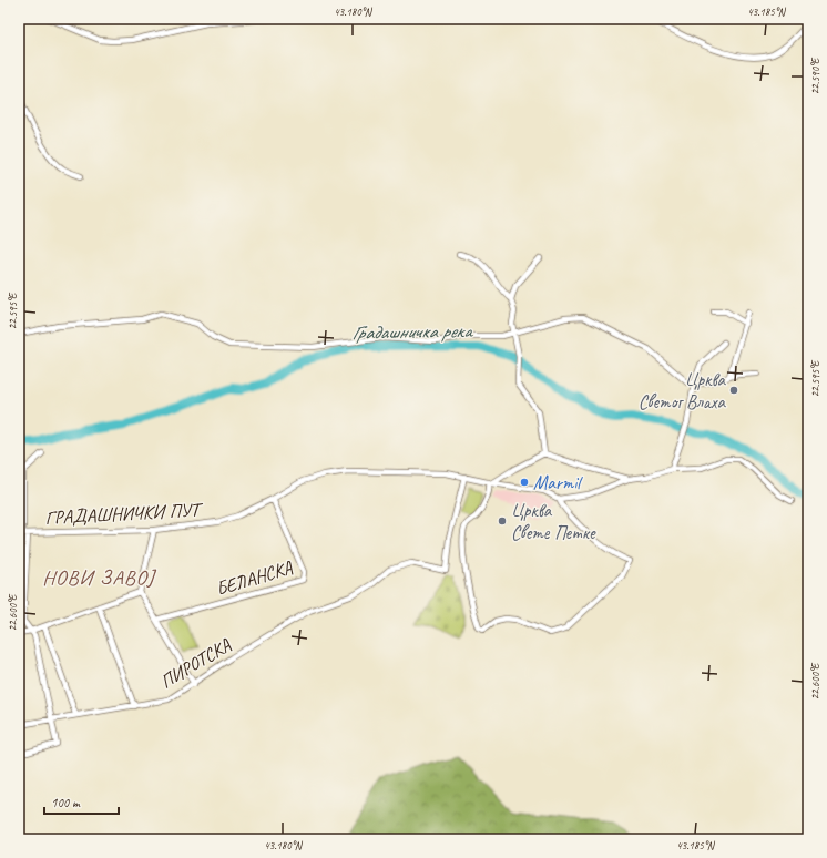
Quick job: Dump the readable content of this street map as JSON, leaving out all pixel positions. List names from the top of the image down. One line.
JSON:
{"streets":{"street":["ГРАДАШНИЧКИ ПУТ","БЕЛАНСКА","ПИРОТСКА"]},"crossings":[["ГРАДАШНИЧКИ ПУТ","БЕЛАНСКА"],["ГРАДАШНИЧКИ ПУТ","ПИРОТСКА"]],"districts":["НОВИ ЗАВОЈ"],"water":["Градашничка река"],"places":["Црква Светог Влаха","Marmil","Црква Свете Петке"],"scale_bar":"100 m","coordinates":["43.180°N","43.185°N","22.590°E","22.595°E","22.600°E"]}
